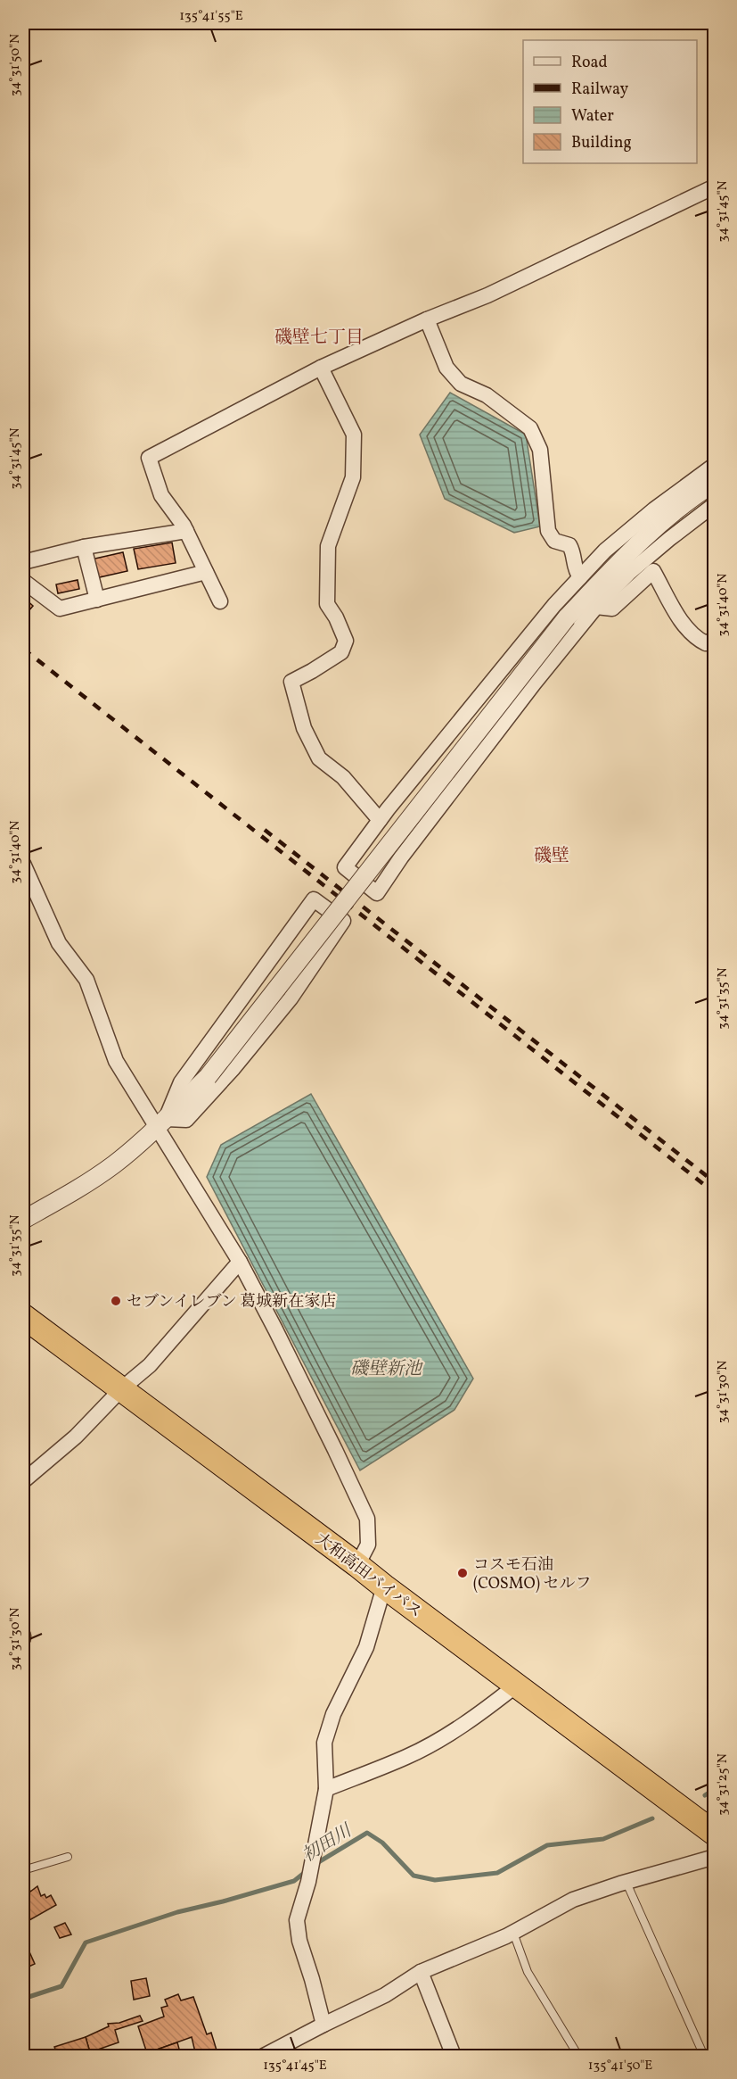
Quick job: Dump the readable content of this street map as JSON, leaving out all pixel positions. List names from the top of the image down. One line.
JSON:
{"streets":{"highway":["大和高田バイパス"]},"districts":["磯壁七丁目","磯壁"],"water":["磯壁新池","初田川"],"places":["セブンイレブン 葛城新在家店","コスモ石油 (COSMO) セルフ"],"legend":["Road","Railway","Water","Building"],"coordinates":["135°41'55\"E","34°31'50\"N","34°31'45\"N","34°31'40\"N","34°31'35\"N","34°31'30\"N","34°31'25\"N","135°41'45\"E","135°41'50\"E"]}
